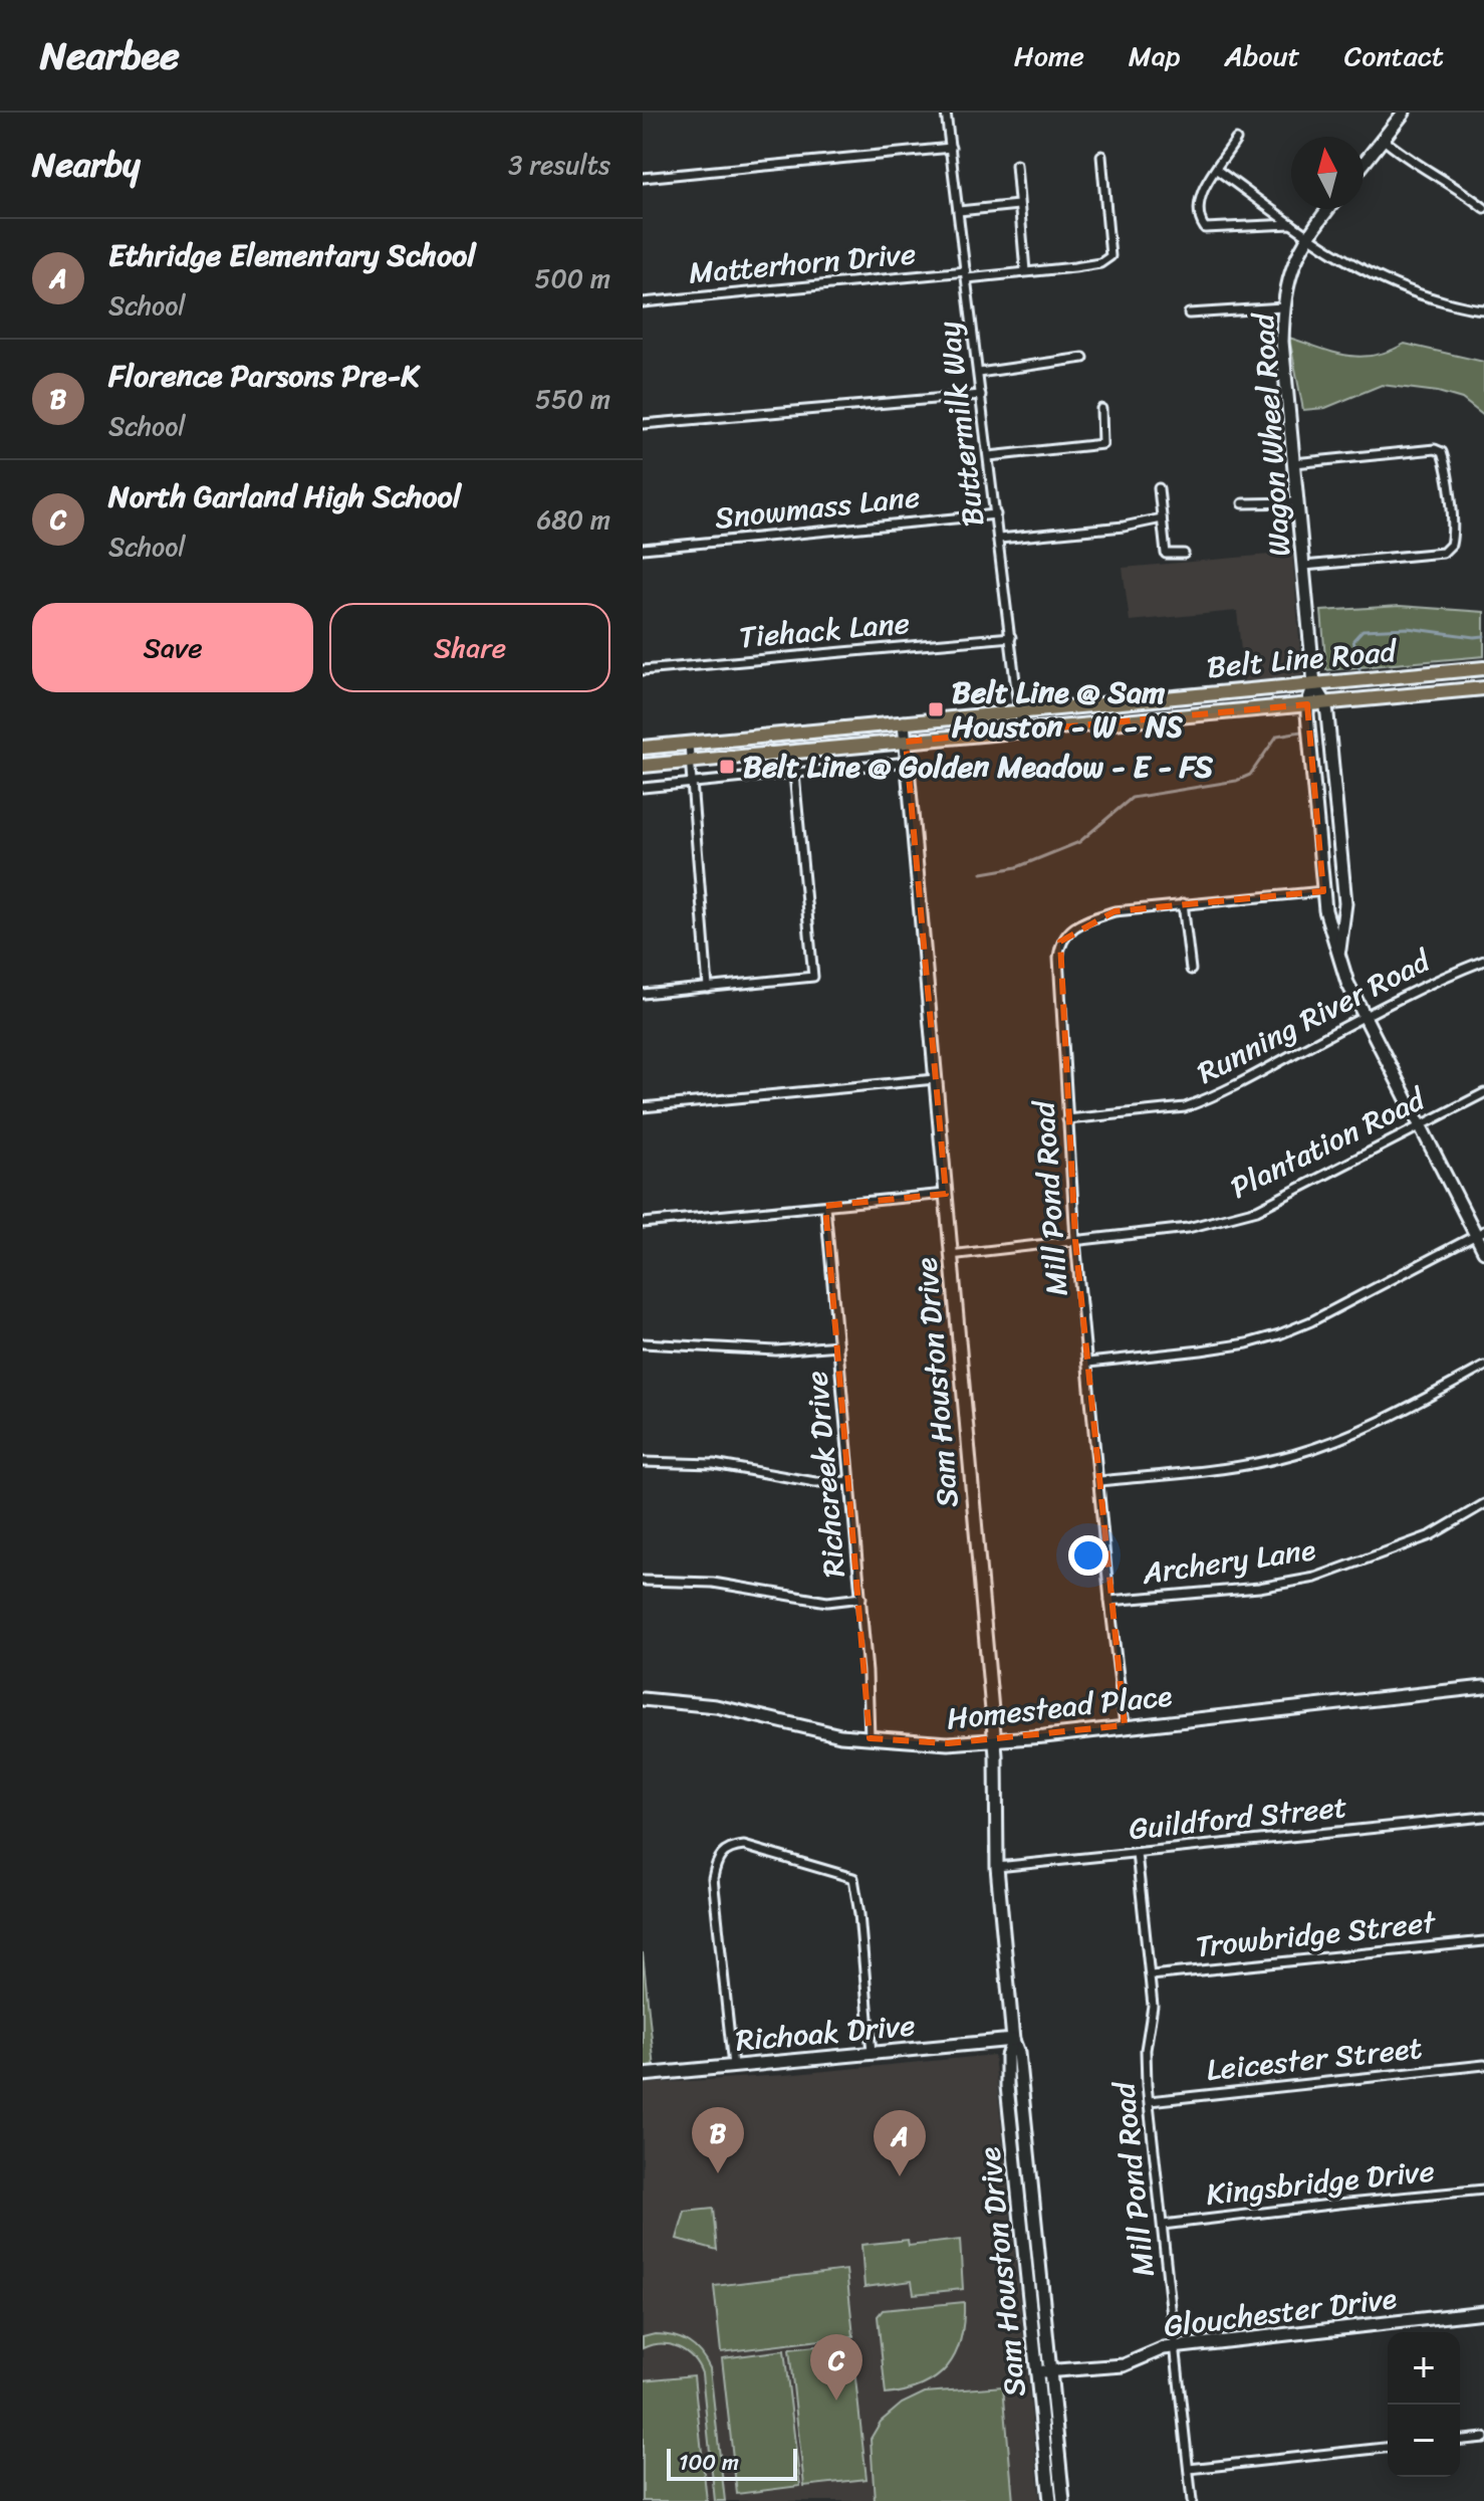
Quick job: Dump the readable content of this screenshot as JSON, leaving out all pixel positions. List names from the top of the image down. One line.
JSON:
{"streets":{"main road":["Belt Line Road"],"street":["Matterhorn Drive","Buttermilk Way","Wagon Wheel Road","Snowmass Lane","Tiehack Lane","Running River Road","Plantation Road","Mill Pond Road","Sam Houston Drive","Richcreek Drive","Archery Lane","Homestead Place","Guildford Street","Trowbridge Street","Richoak Drive","Leicester Street","Kingsbridge Drive","Glouchester Drive"]},"crossings":[["Matterhorn Drive","Buttermilk Way"],["Buttermilk Way","Snowmass Lane"],["Buttermilk Way","Tiehack Lane"],["Buttermilk Way","Belt Line Road"],["Wagon Wheel Road","Belt Line Road"],["Wagon Wheel Road","Running River Road"],["Wagon Wheel Road","Plantation Road"],["Wagon Wheel Road","Mill Pond Road"],["Belt Line Road","Sam Houston Drive"],["Running River Road","Mill Pond Road"],["Plantation Road","Mill Pond Road"],["Plantation Road","Sam Houston Drive"],["Mill Pond Road","Archery Lane"],["Mill Pond Road","Homestead Place"],["Mill Pond Road","Guildford Street"],["Mill Pond Road","Trowbridge Street"],["Mill Pond Road","Leicester Street"],["Mill Pond Road","Kingsbridge Drive"],["Mill Pond Road","Glouchester Drive"],["Sam Houston Drive","Homestead Place"],["Sam Houston Drive","Guildford Street"],["Sam Houston Drive","Richoak Drive"],["Sam Houston Drive","Glouchester Drive"],["Richcreek Drive","Homestead Place"]],"places":{"transit":["Belt Line @ Sam Houston - W - NS","Belt Line @ Golden Meadow - E - FS"]},"scale_bar":"100 m","north":"top","page":{"header":"Nearbee","nav":["Home","Map","About","Contact"],"heading":["Nearby","3 results"],"list":[{"mark":"A","name":"Ethridge Elementary School","note":"School","value":"500 m"},{"mark":"B","name":"Florence Parsons Pre-K","note":"School","value":"550 m"},{"mark":"C","name":"North Garland High School","note":"School","value":"680 m"}],"buttons":["Save","Share"],"pins":["B","A","C"],"map_buttons":["+","−"],"scale":"100 m"}}
